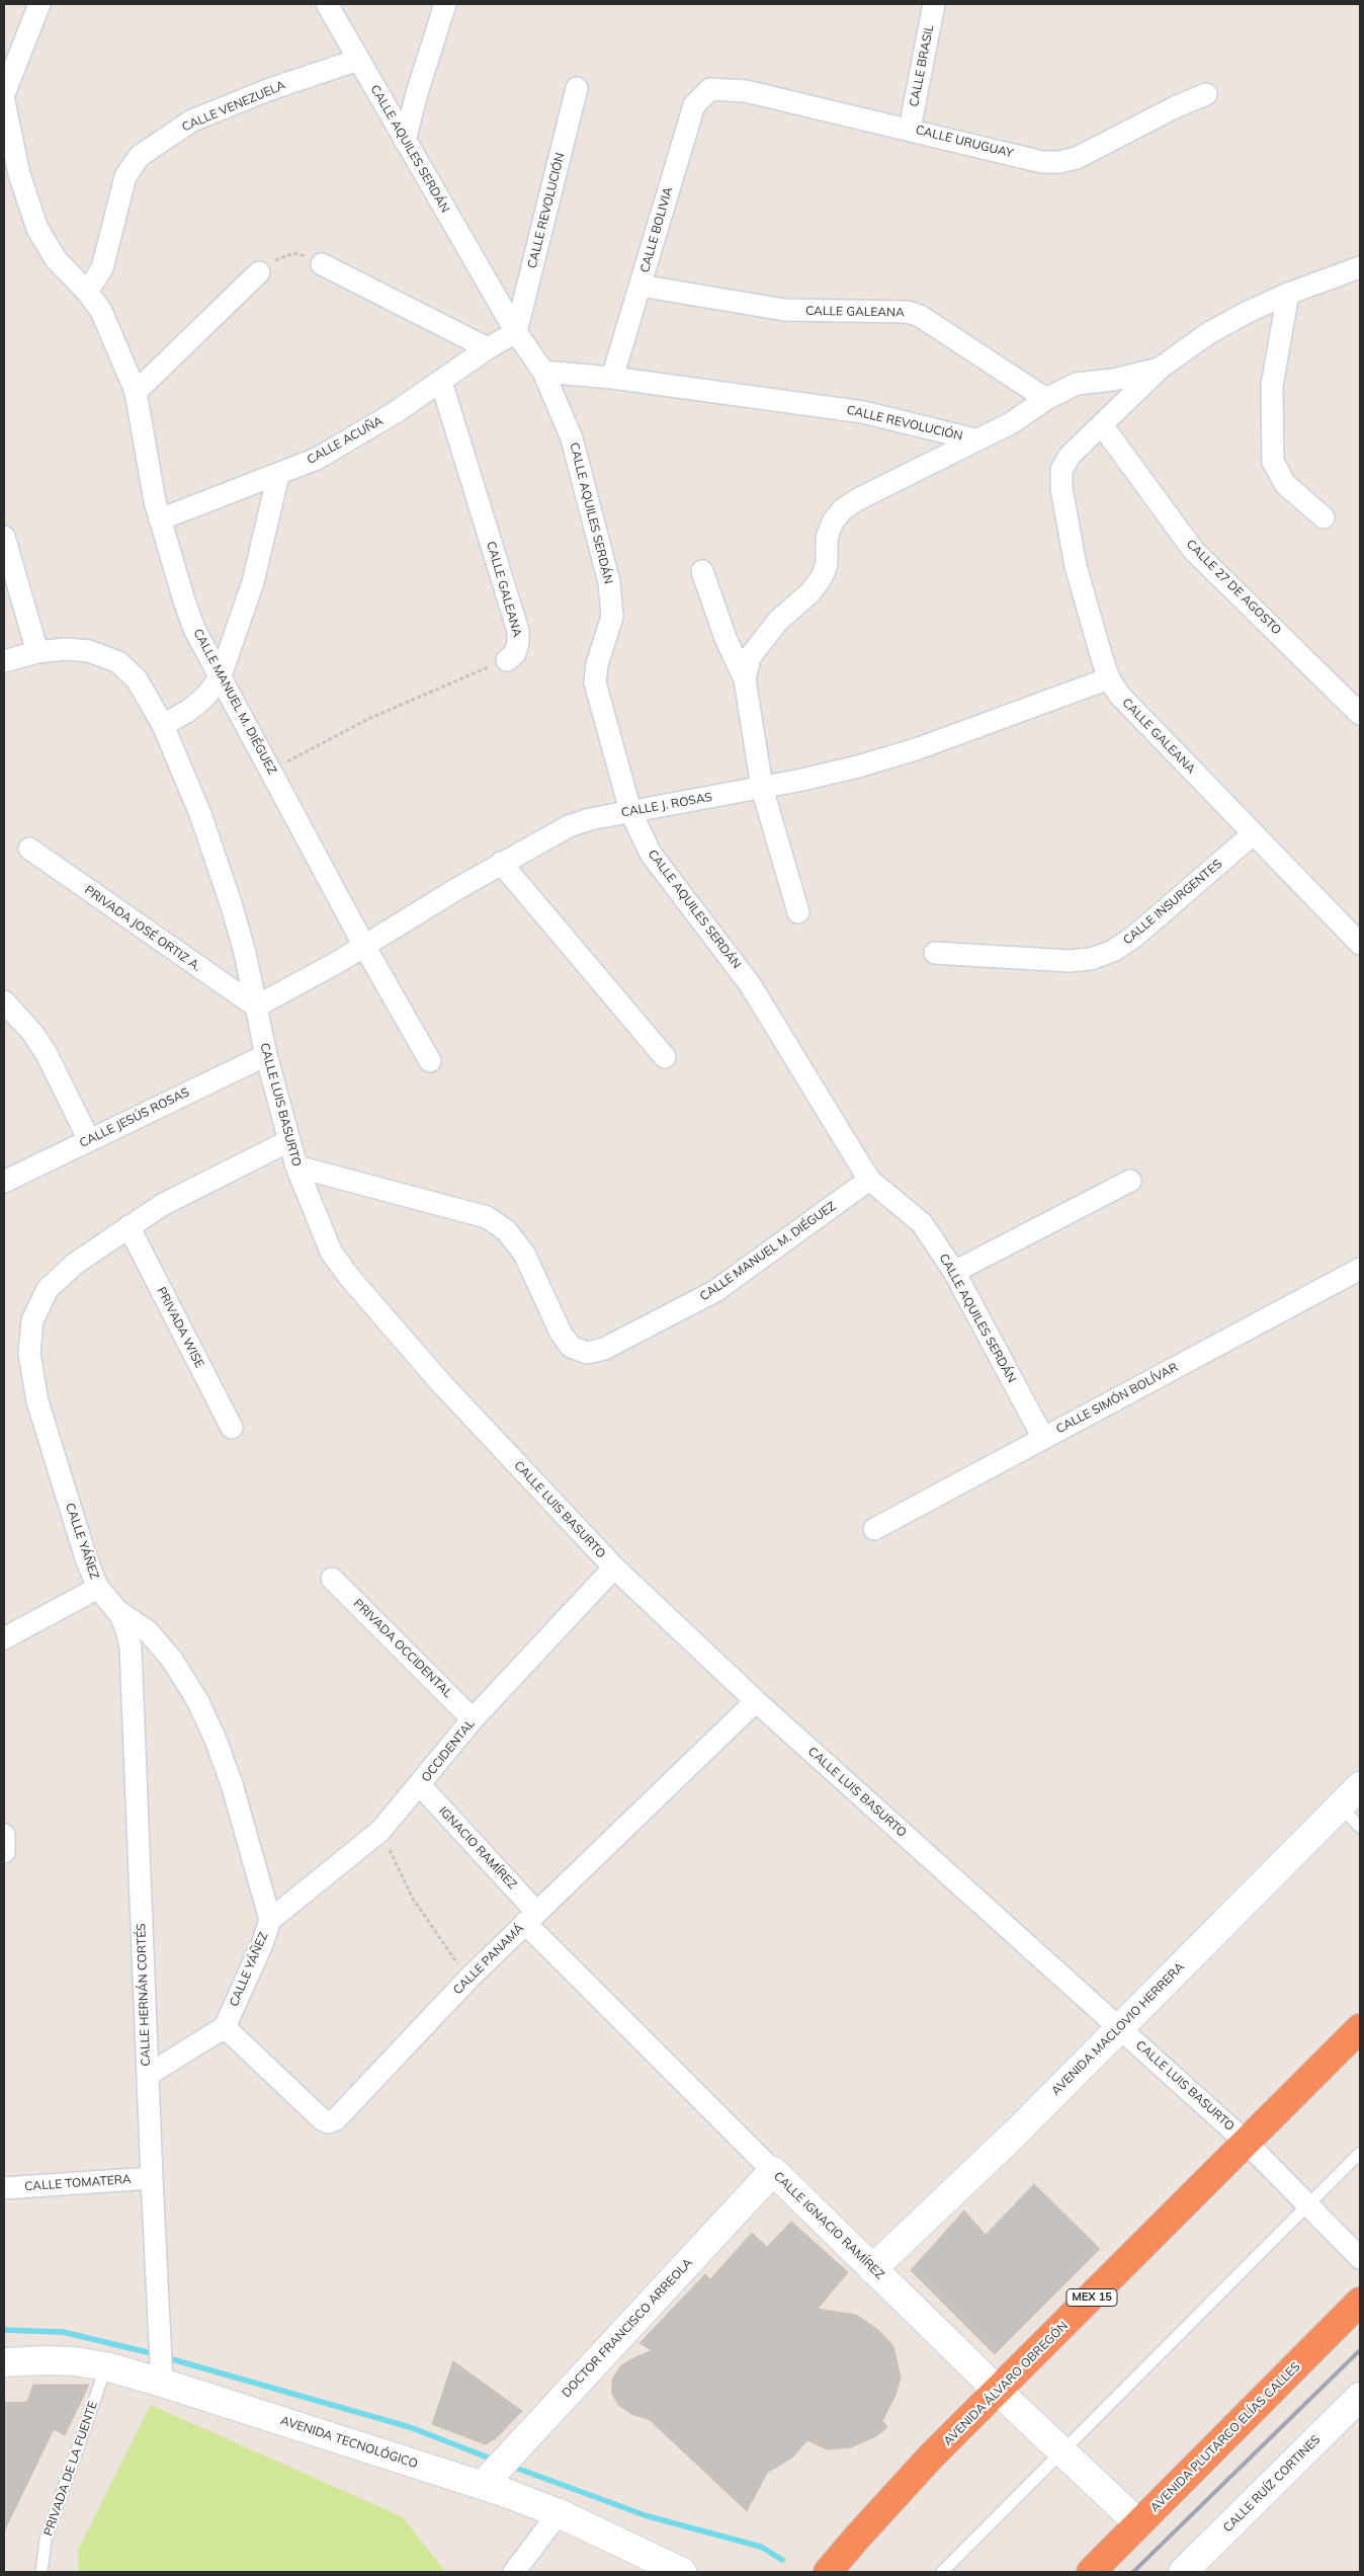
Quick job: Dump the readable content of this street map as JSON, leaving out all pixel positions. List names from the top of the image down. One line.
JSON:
{"streets":{"highway":["MEX 15","AVENIDA ÁLVARO OBREGÓN","AVENIDA PLUTARCO ELÍAS CALLES"],"street":["CALLE BRASIL","CALLE VENEZUELA","CALLE URUGUAY","CALLE AQUILES SERDÁN","CALLE REVOLUCIÓN","CALLE BOLIVIA","CALLE GALEANA","CALLE ACUÑA","CALLE 27 DE AGOSTO","CALLE MANUEL M. DIÉGUEZ","CALLE J. ROSAS","CALLE INSURGENTES","PRIVADA JOSÉ ORTIZ A.","CALLE LUIS BASURTO","CALLE JESÚS ROSAS","PRIVADA WISE","CALLE SIMÓN BOLÍVAR","CALLE YÁÑEZ","PRIVADA OCCIDENTAL","OCCIDENTAL","IGNACIO RAMÍREZ","CALLE PANAMÁ","CALLE HERNÁN CORTÉS","AVENIDA MACLOVIO HERRERA","CALLE TOMATERA","CALLE IGNACIO RAMÍREZ","DOCTOR FRANCISCO ARREOLA","AVENIDA TECNOLÓGICO","CALLE RUÍZ CORTINES"],"lane":["PRIVADA DE LA FUENTE"]},"crossings":[["CALLE BRASIL","CALLE URUGUAY"],["CALLE VENEZUELA","CALLE AQUILES SERDÁN"],["CALLE VENEZUELA","CALLE MANUEL M. DIÉGUEZ"],["CALLE URUGUAY","CALLE BOLIVIA"],["CALLE AQUILES SERDÁN","CALLE REVOLUCIÓN"],["CALLE AQUILES SERDÁN","CALLE ACUÑA"],["CALLE AQUILES SERDÁN","CALLE MANUEL M. DIÉGUEZ"],["CALLE AQUILES SERDÁN","CALLE J. ROSAS"],["CALLE AQUILES SERDÁN","CALLE SIMÓN BOLÍVAR"],["CALLE REVOLUCIÓN","CALLE BOLIVIA"],["CALLE REVOLUCIÓN","CALLE GALEANA"],["CALLE REVOLUCIÓN","CALLE ACUÑA"],["CALLE REVOLUCIÓN","CALLE 27 DE AGOSTO"],["CALLE BOLIVIA","CALLE GALEANA"],["CALLE GALEANA","CALLE ACUÑA"],["CALLE GALEANA","CALLE 27 DE AGOSTO"],["CALLE GALEANA","CALLE J. ROSAS"],["CALLE GALEANA","CALLE INSURGENTES"],["CALLE ACUÑA","CALLE MANUEL M. DIÉGUEZ"],["CALLE MANUEL M. DIÉGUEZ","CALLE J. ROSAS"],["CALLE MANUEL M. DIÉGUEZ","CALLE LUIS BASURTO"],["CALLE J. ROSAS","PRIVADA JOSÉ ORTIZ A."],["CALLE J. ROSAS","CALLE LUIS BASURTO"],["PRIVADA JOSÉ ORTIZ A.","CALLE LUIS BASURTO"],["CALLE LUIS BASURTO","CALLE JESÚS ROSAS"],["CALLE LUIS BASURTO","CALLE YÁÑEZ"],["CALLE LUIS BASURTO","OCCIDENTAL"],["CALLE LUIS BASURTO","CALLE PANAMÁ"],["CALLE LUIS BASURTO","AVENIDA MACLOVIO HERRERA"],["CALLE LUIS BASURTO","AVENIDA ÁLVARO OBREGÓN"],["PRIVADA WISE","CALLE YÁÑEZ"],["CALLE YÁÑEZ","OCCIDENTAL"],["CALLE YÁÑEZ","CALLE PANAMÁ"],["CALLE YÁÑEZ","CALLE HERNÁN CORTÉS"],["PRIVADA OCCIDENTAL","OCCIDENTAL"],["OCCIDENTAL","IGNACIO RAMÍREZ"],["IGNACIO RAMÍREZ","CALLE PANAMÁ"],["IGNACIO RAMÍREZ","CALLE IGNACIO RAMÍREZ"],["CALLE PANAMÁ","CALLE IGNACIO RAMÍREZ"],["CALLE HERNÁN CORTÉS","CALLE TOMATERA"],["CALLE HERNÁN CORTÉS","AVENIDA TECNOLÓGICO"],["AVENIDA MACLOVIO HERRERA","CALLE IGNACIO RAMÍREZ"],["CALLE IGNACIO RAMÍREZ","DOCTOR FRANCISCO ARREOLA"],["CALLE IGNACIO RAMÍREZ","AVENIDA ÁLVARO OBREGÓN"],["CALLE IGNACIO RAMÍREZ","AVENIDA PLUTARCO ELÍAS CALLES"],["DOCTOR FRANCISCO ARREOLA","AVENIDA TECNOLÓGICO"],["AVENIDA TECNOLÓGICO","PRIVADA DE LA FUENTE"]]}
